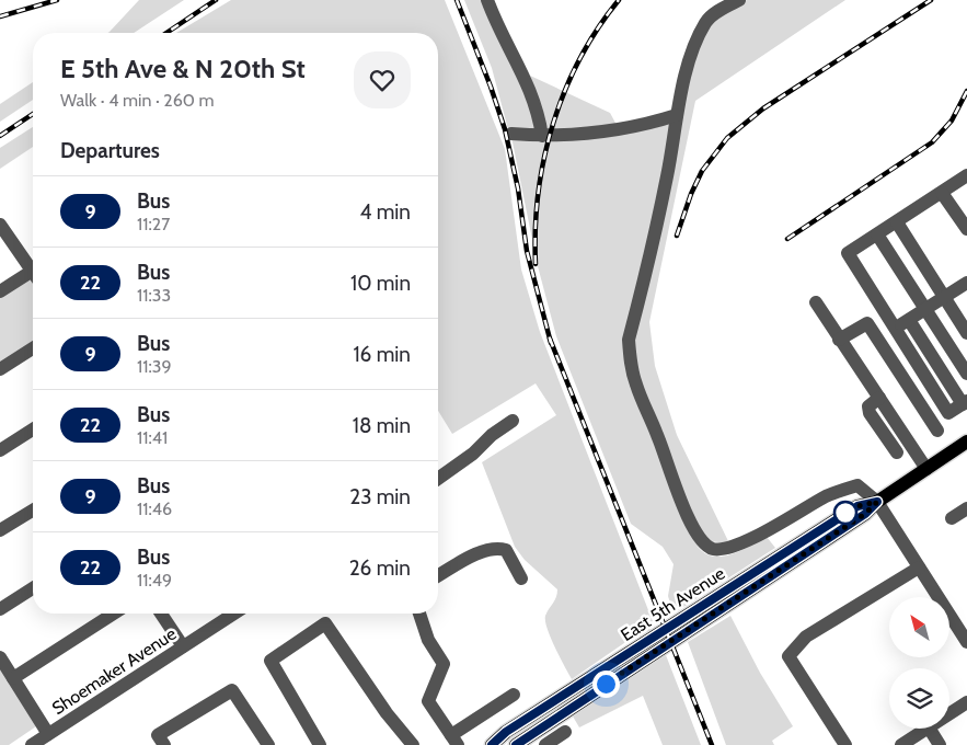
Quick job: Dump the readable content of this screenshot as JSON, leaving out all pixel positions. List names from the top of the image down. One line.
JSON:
{"streets":{"main road":["East 5th Avenue"],"street":["Shoemaker Avenue"]},"lines":["bus line 9"],"north":"top left","page":{"heading":[["E 5th Ave & N 20th St","Walk · 4 min · 260 m"],"Departures"],"list":[{"mark":"9","name":"Bus","note":"11:27","value":"4 min"},{"mark":"22","name":"Bus","note":"11:33","value":"10 min"},{"mark":"9","name":"Bus","note":"11:39","value":"16 min"},{"mark":"22","name":"Bus","note":"11:41","value":"18 min"},{"mark":"9","name":"Bus","note":"11:46","value":"23 min"},{"mark":"22","name":"Bus","note":"11:49","value":"26 min"}]}}
